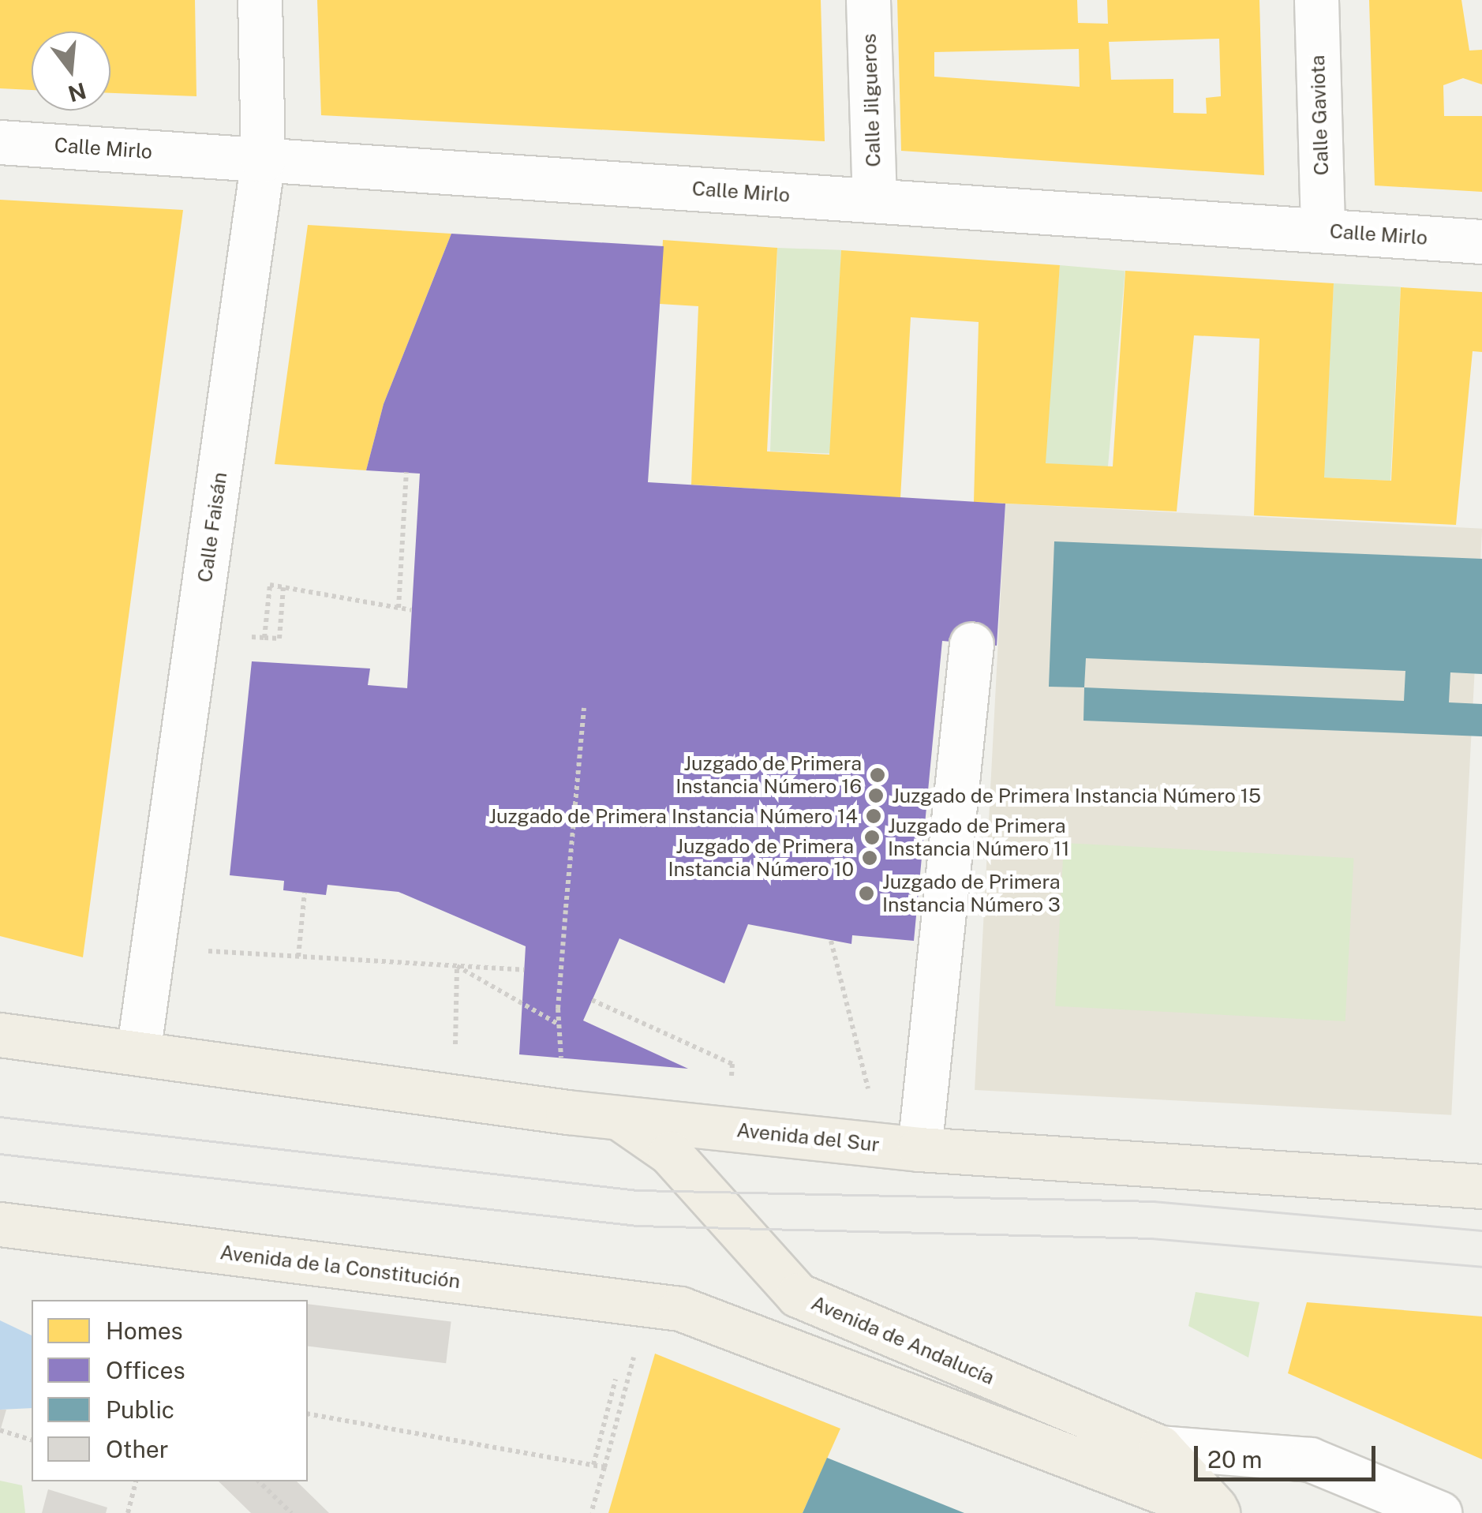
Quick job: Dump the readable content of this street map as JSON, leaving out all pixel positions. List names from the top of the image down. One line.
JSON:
{"streets":{"main road":["Avenida del Sur","Avenida de la Constitución","Avenida de Andalucía"],"street":["Calle Jilgueros","Calle Gaviota","Calle Mirlo","Calle Faisán"]},"crossings":[["Calle Jilgueros","Calle Mirlo"],["Calle Gaviota","Calle Mirlo"],["Calle Mirlo","Calle Faisán"],["Calle Faisán","Avenida del Sur"],["Avenida del Sur","Avenida de Andalucía"],["Avenida de la Constitución","Avenida de Andalucía"]],"places":["Juzgado de Primera Instancia Número 16","Juzgado de Primera Instancia Número 15","Juzgado de Primera Instancia Número 14","Juzgado de Primera Instancia Número 11","Juzgado de Primera Instancia Número 10","Juzgado de Primera Instancia Número 3"],"legend":["Homes","Offices","Public","Other"],"scale_bar":"20 m","north":"bottom"}
